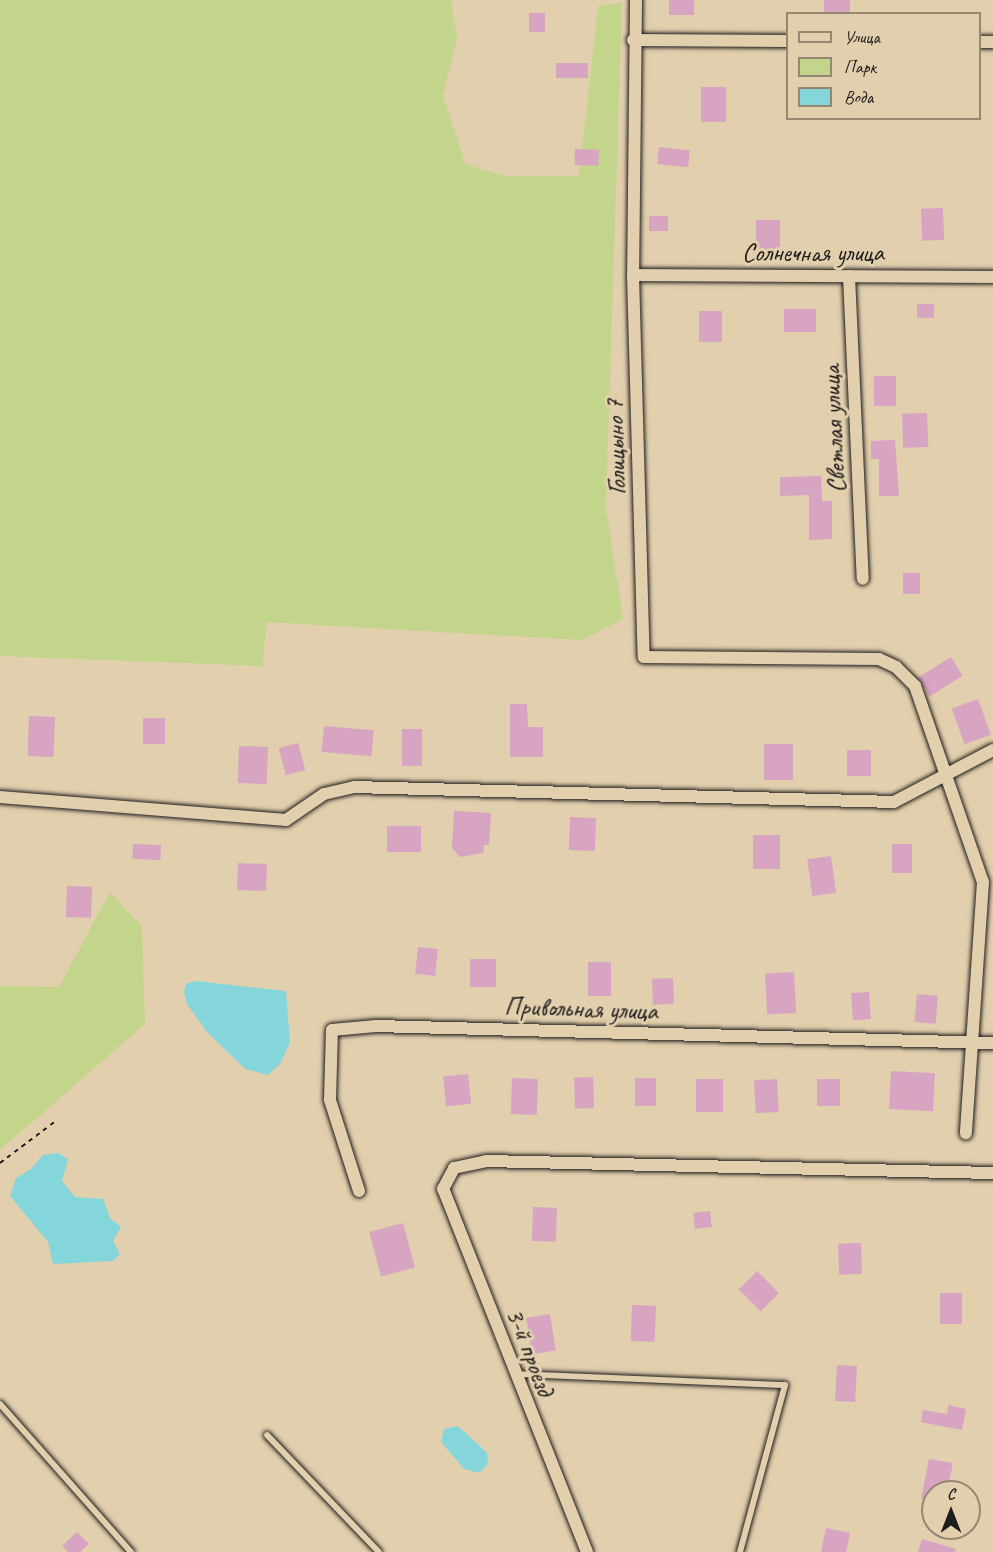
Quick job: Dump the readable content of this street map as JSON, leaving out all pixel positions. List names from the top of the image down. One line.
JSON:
{"streets":{"street":["Солнечная улица","Светлая улица","Голицыно 7","Привольная улица","3-й проезд"]},"crossings":[["Солнечная улица","Светлая улица"],["Солнечная улица","Голицыно 7"]],"legend":["Улица","Парк","Вода"],"north":"top"}
